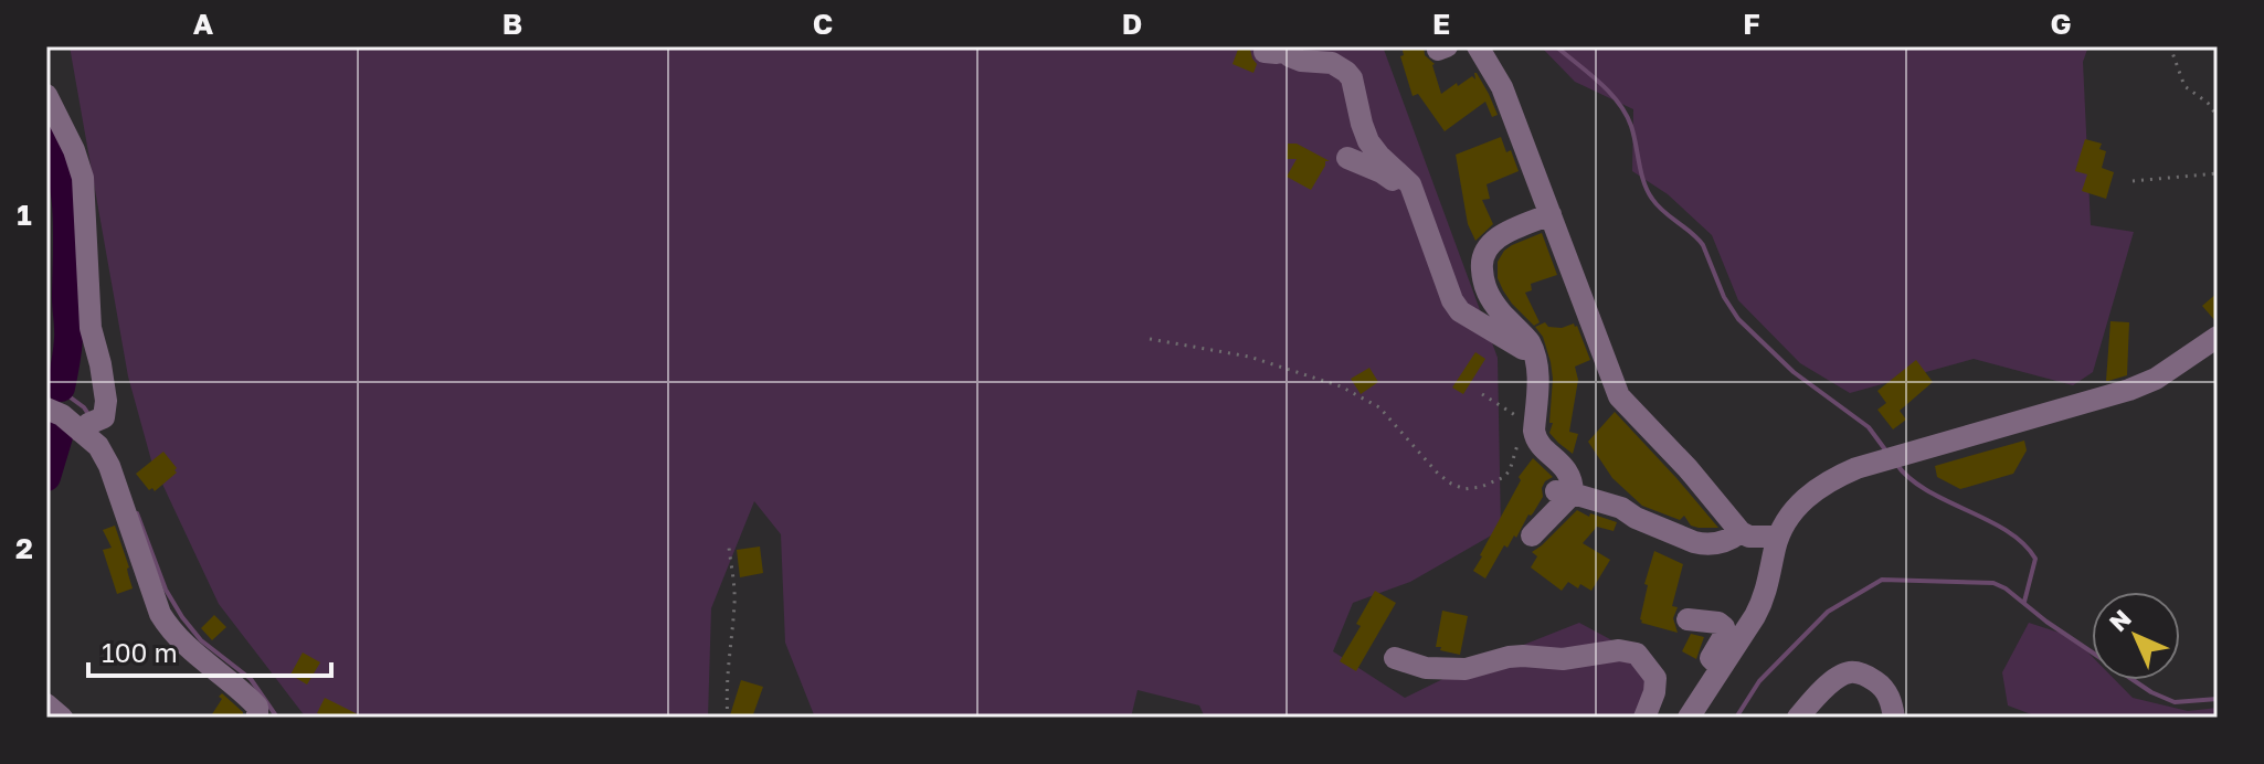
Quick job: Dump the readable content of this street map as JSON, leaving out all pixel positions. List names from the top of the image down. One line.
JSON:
{"scale_bar":"100 m","north":"top left","grid":{"columns":["A","B","C","D","E","F","G"],"rows":["1","2"]}}
